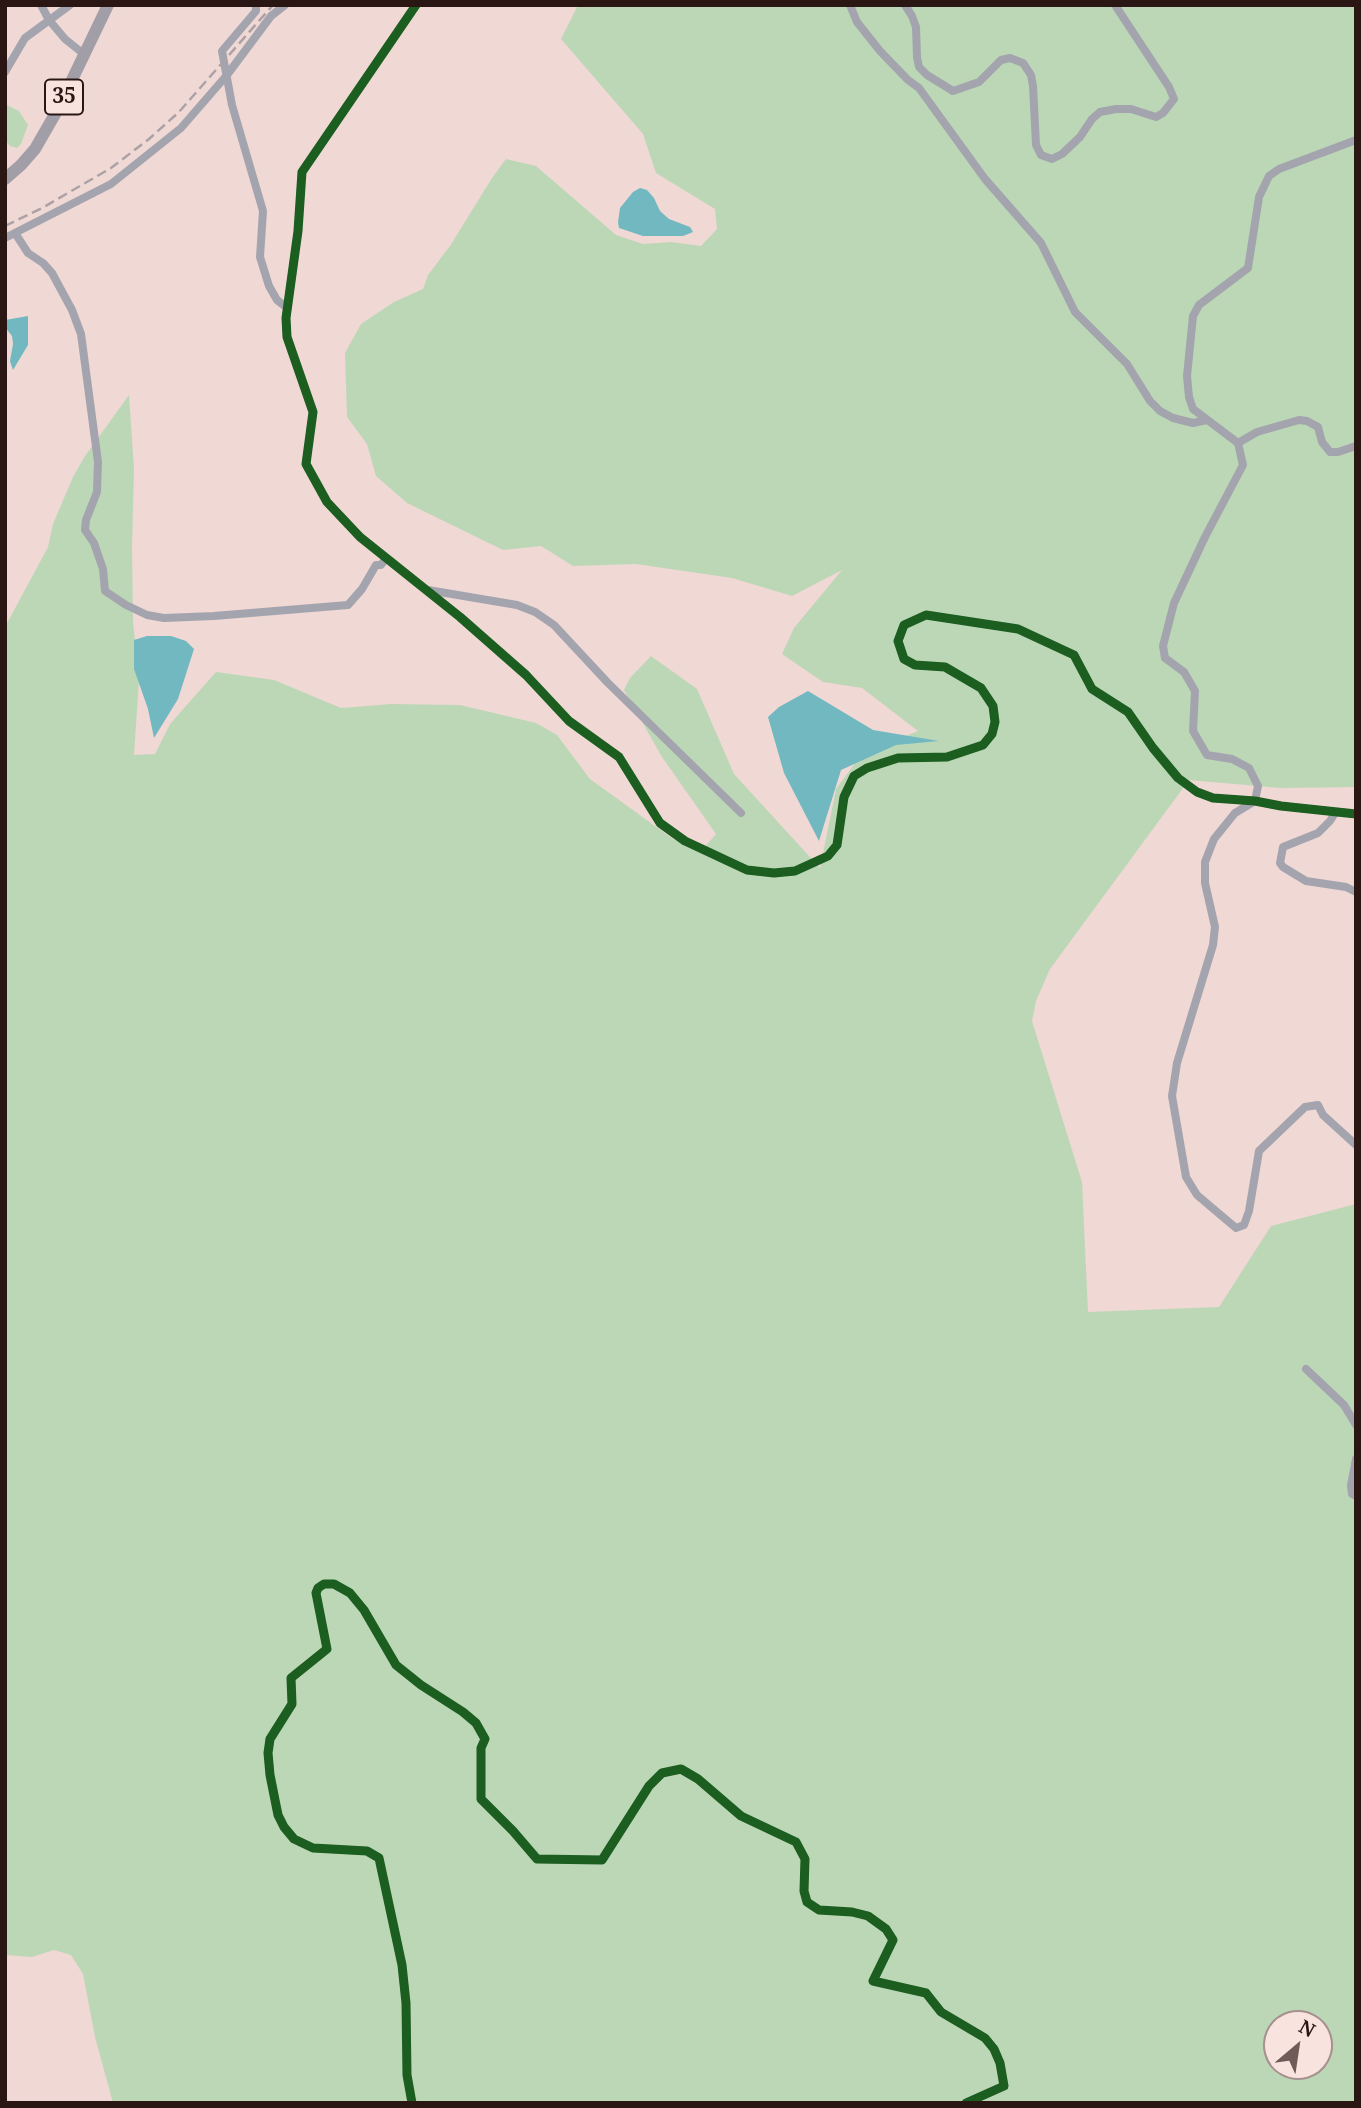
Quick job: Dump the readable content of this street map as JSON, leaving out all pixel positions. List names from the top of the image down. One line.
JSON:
{"streets":{"highway":["35"]},"north":"top right"}
